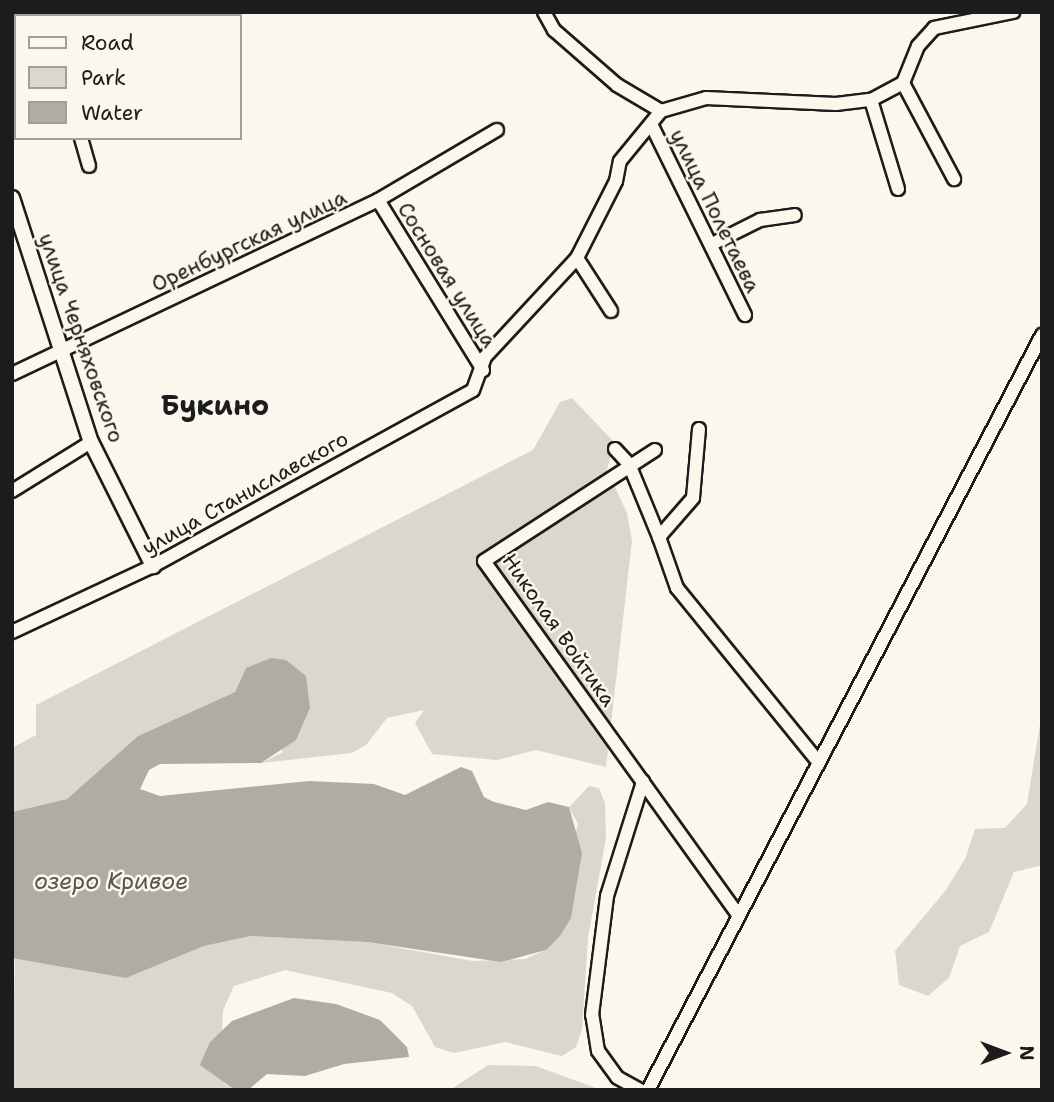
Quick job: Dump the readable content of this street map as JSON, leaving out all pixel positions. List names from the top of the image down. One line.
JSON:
{"streets":{"street":["улица Полетаева","Оренбургская улица","Сосновая улица","улица Черняховского","улица Станиславского","Николая Войтика"]},"crossings":[["улица Полетаева","Сосновая улица"],["улица Полетаева","улица Станиславского"],["Оренбургская улица","Сосновая улица"],["Оренбургская улица","улица Черняховского"],["Сосновая улица","улица Станиславского"],["улица Черняховского","улица Станиславского"]],"districts":["Букино"],"water":["озеро Кривое"],"legend":["Road","Park","Water"],"north":"right"}
